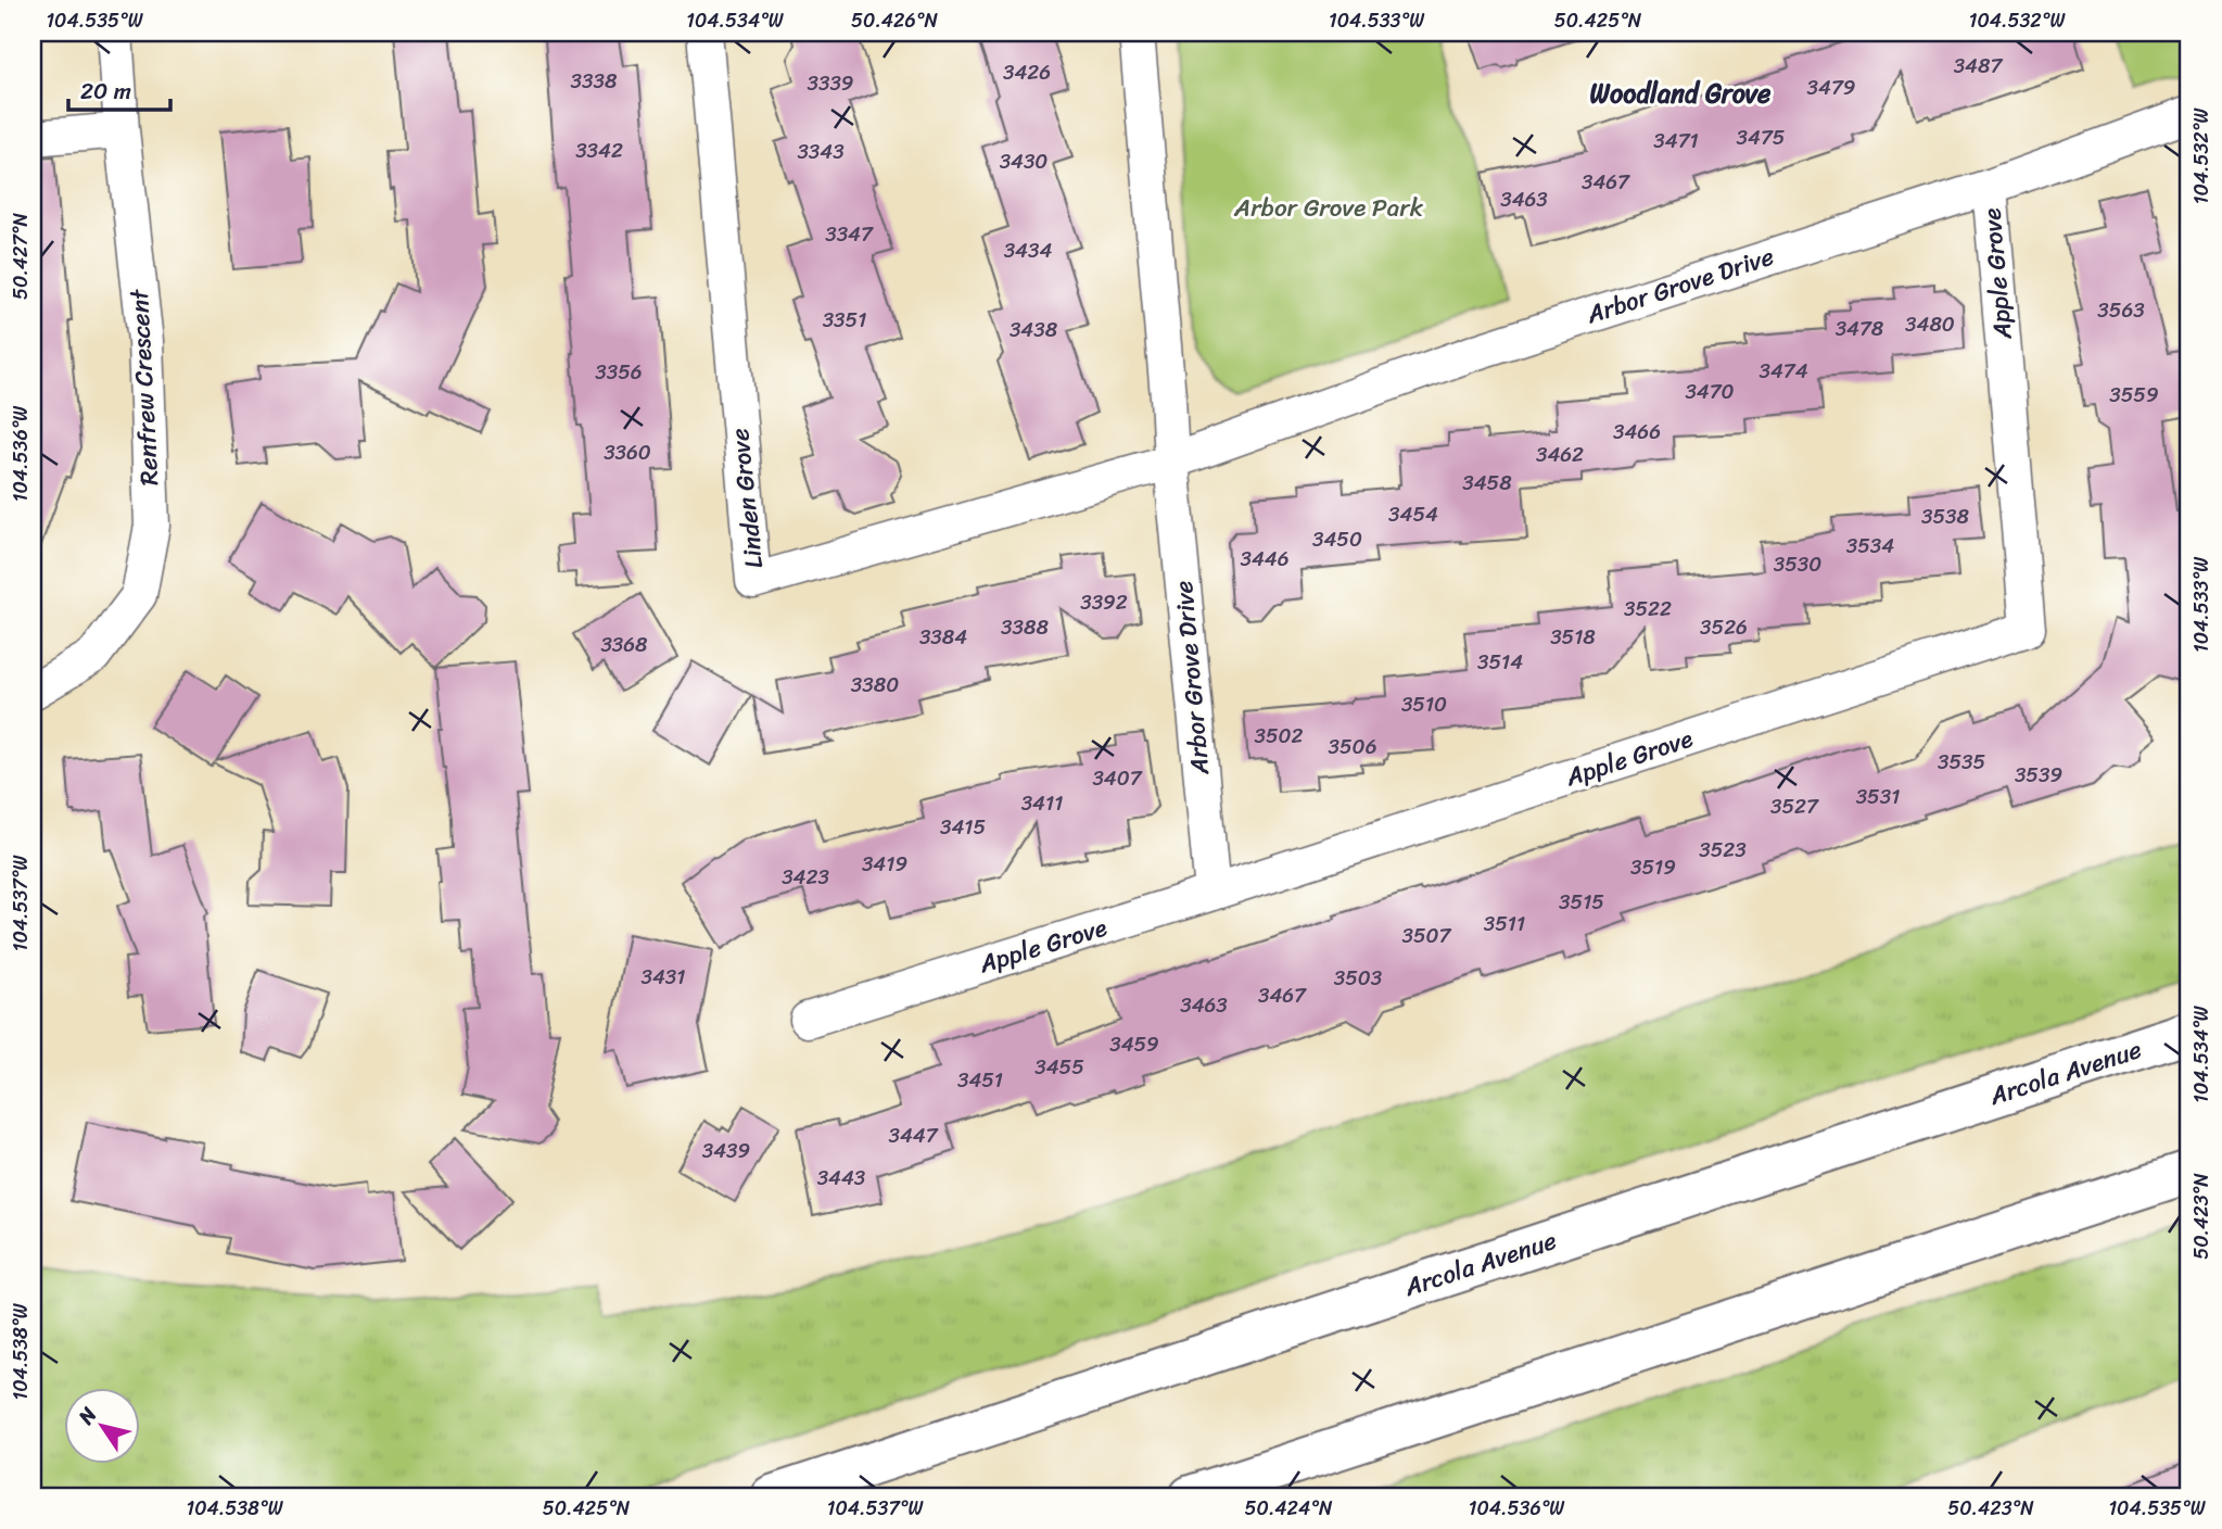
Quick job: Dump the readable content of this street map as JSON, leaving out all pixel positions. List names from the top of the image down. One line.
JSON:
{"streets":{"main road":["Arcola Avenue"],"street":["Apple Grove","Arbor Grove Drive","Renfrew Crescent","Linden Grove"]},"crossings":[["Apple Grove","Arbor Grove Drive"],["Arbor Grove Drive","Linden Grove"]],"districts":["Woodland Grove"],"parks":["Arbor Grove Park"],"house_numbers":["3487","3426","3338","3339","3479","3475","3471","3342","3343","3430","3467","3463","3347","3434","3563","3351","3480","3478","3438","3474","3356","3470","3559","3466","3360","3462","3458","3454","3538","3450","3534","3446","3530","3392","3522","3388","3526","3384","3518","3368","3514","3380","3510","3502","3506","3535","3539","3407","3531","3411","3527","3415","3523","3419","3519","3423","3515","3511","3507","3431","3503","3467","3463","3459","3455","3451","3447","3439","3443"],"scale_bar":"20 m","north":"top left","coordinates":["104.535°W","104.534°W","50.426°N","104.533°W","50.425°N","104.532°W","50.427°N","104.536°W","104.537°W","50.423°N","104.538°W","50.424°N"]}
